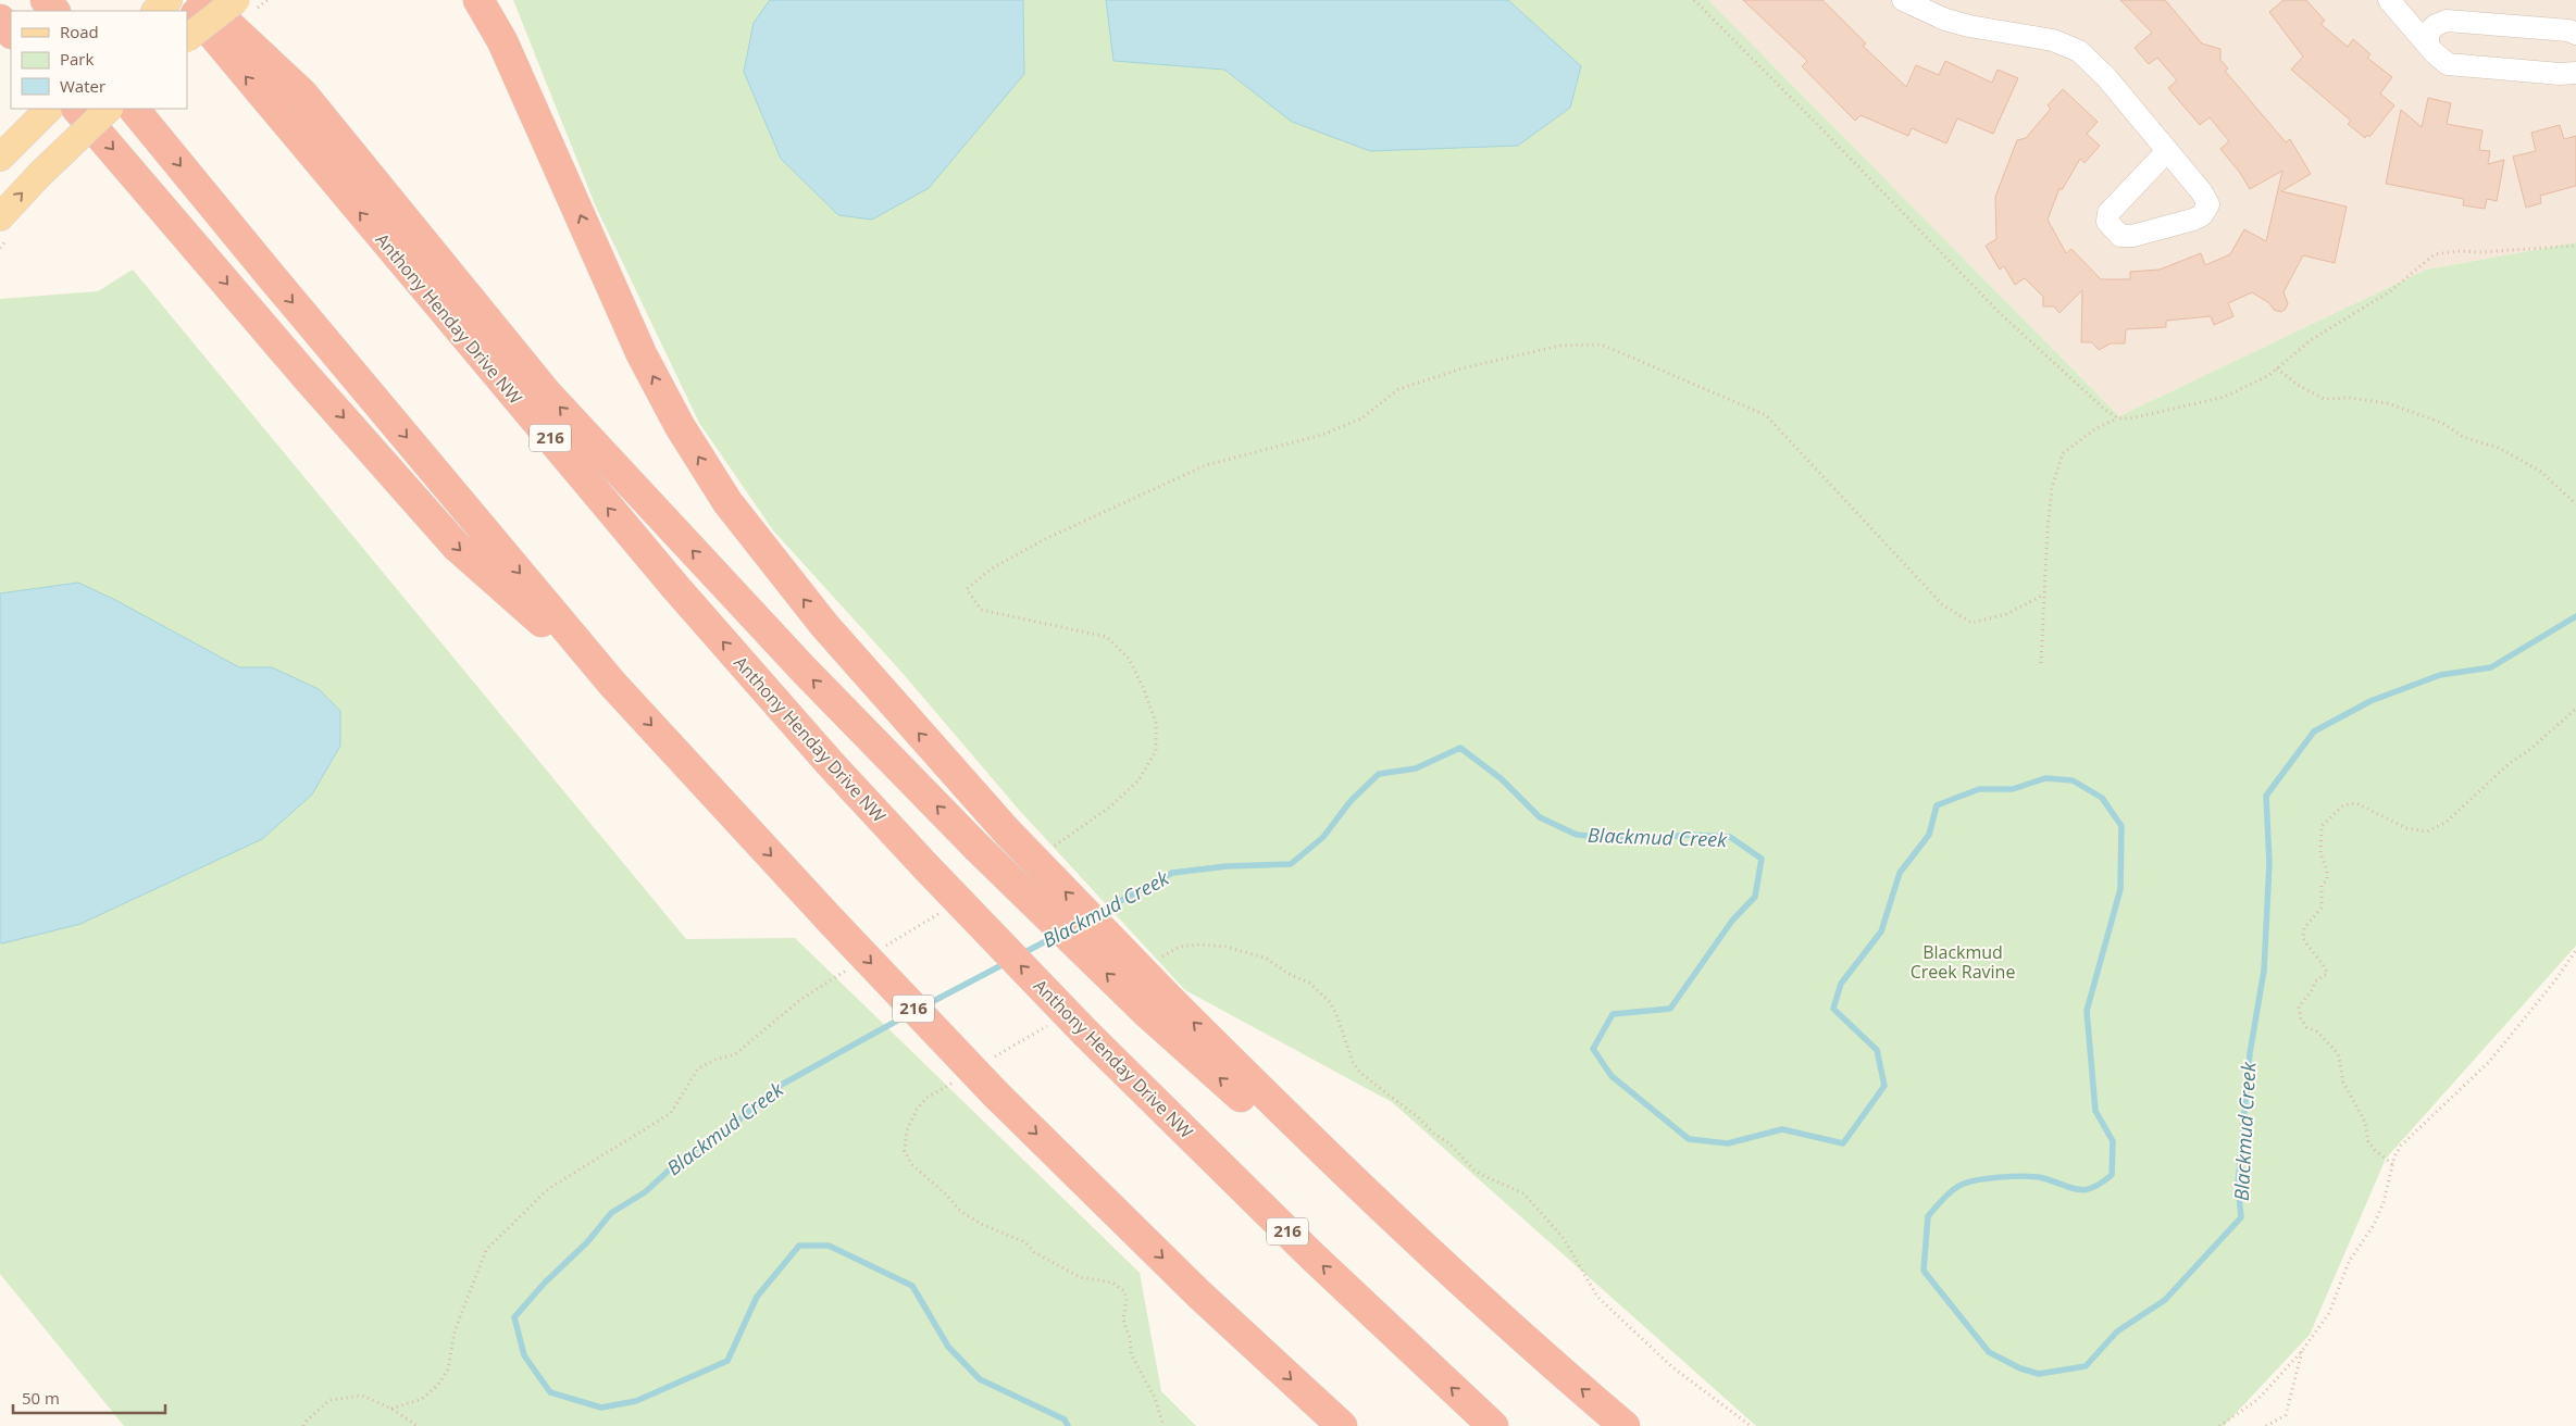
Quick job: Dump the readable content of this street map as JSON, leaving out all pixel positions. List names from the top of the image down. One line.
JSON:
{"streets":{"highway":["Anthony Henday Drive NW","216"]},"water":["Blackmud Creek"],"parks":["Blackmud Creek Ravine"],"legend":["Road","Park","Water"],"scale_bar":"50 m"}
